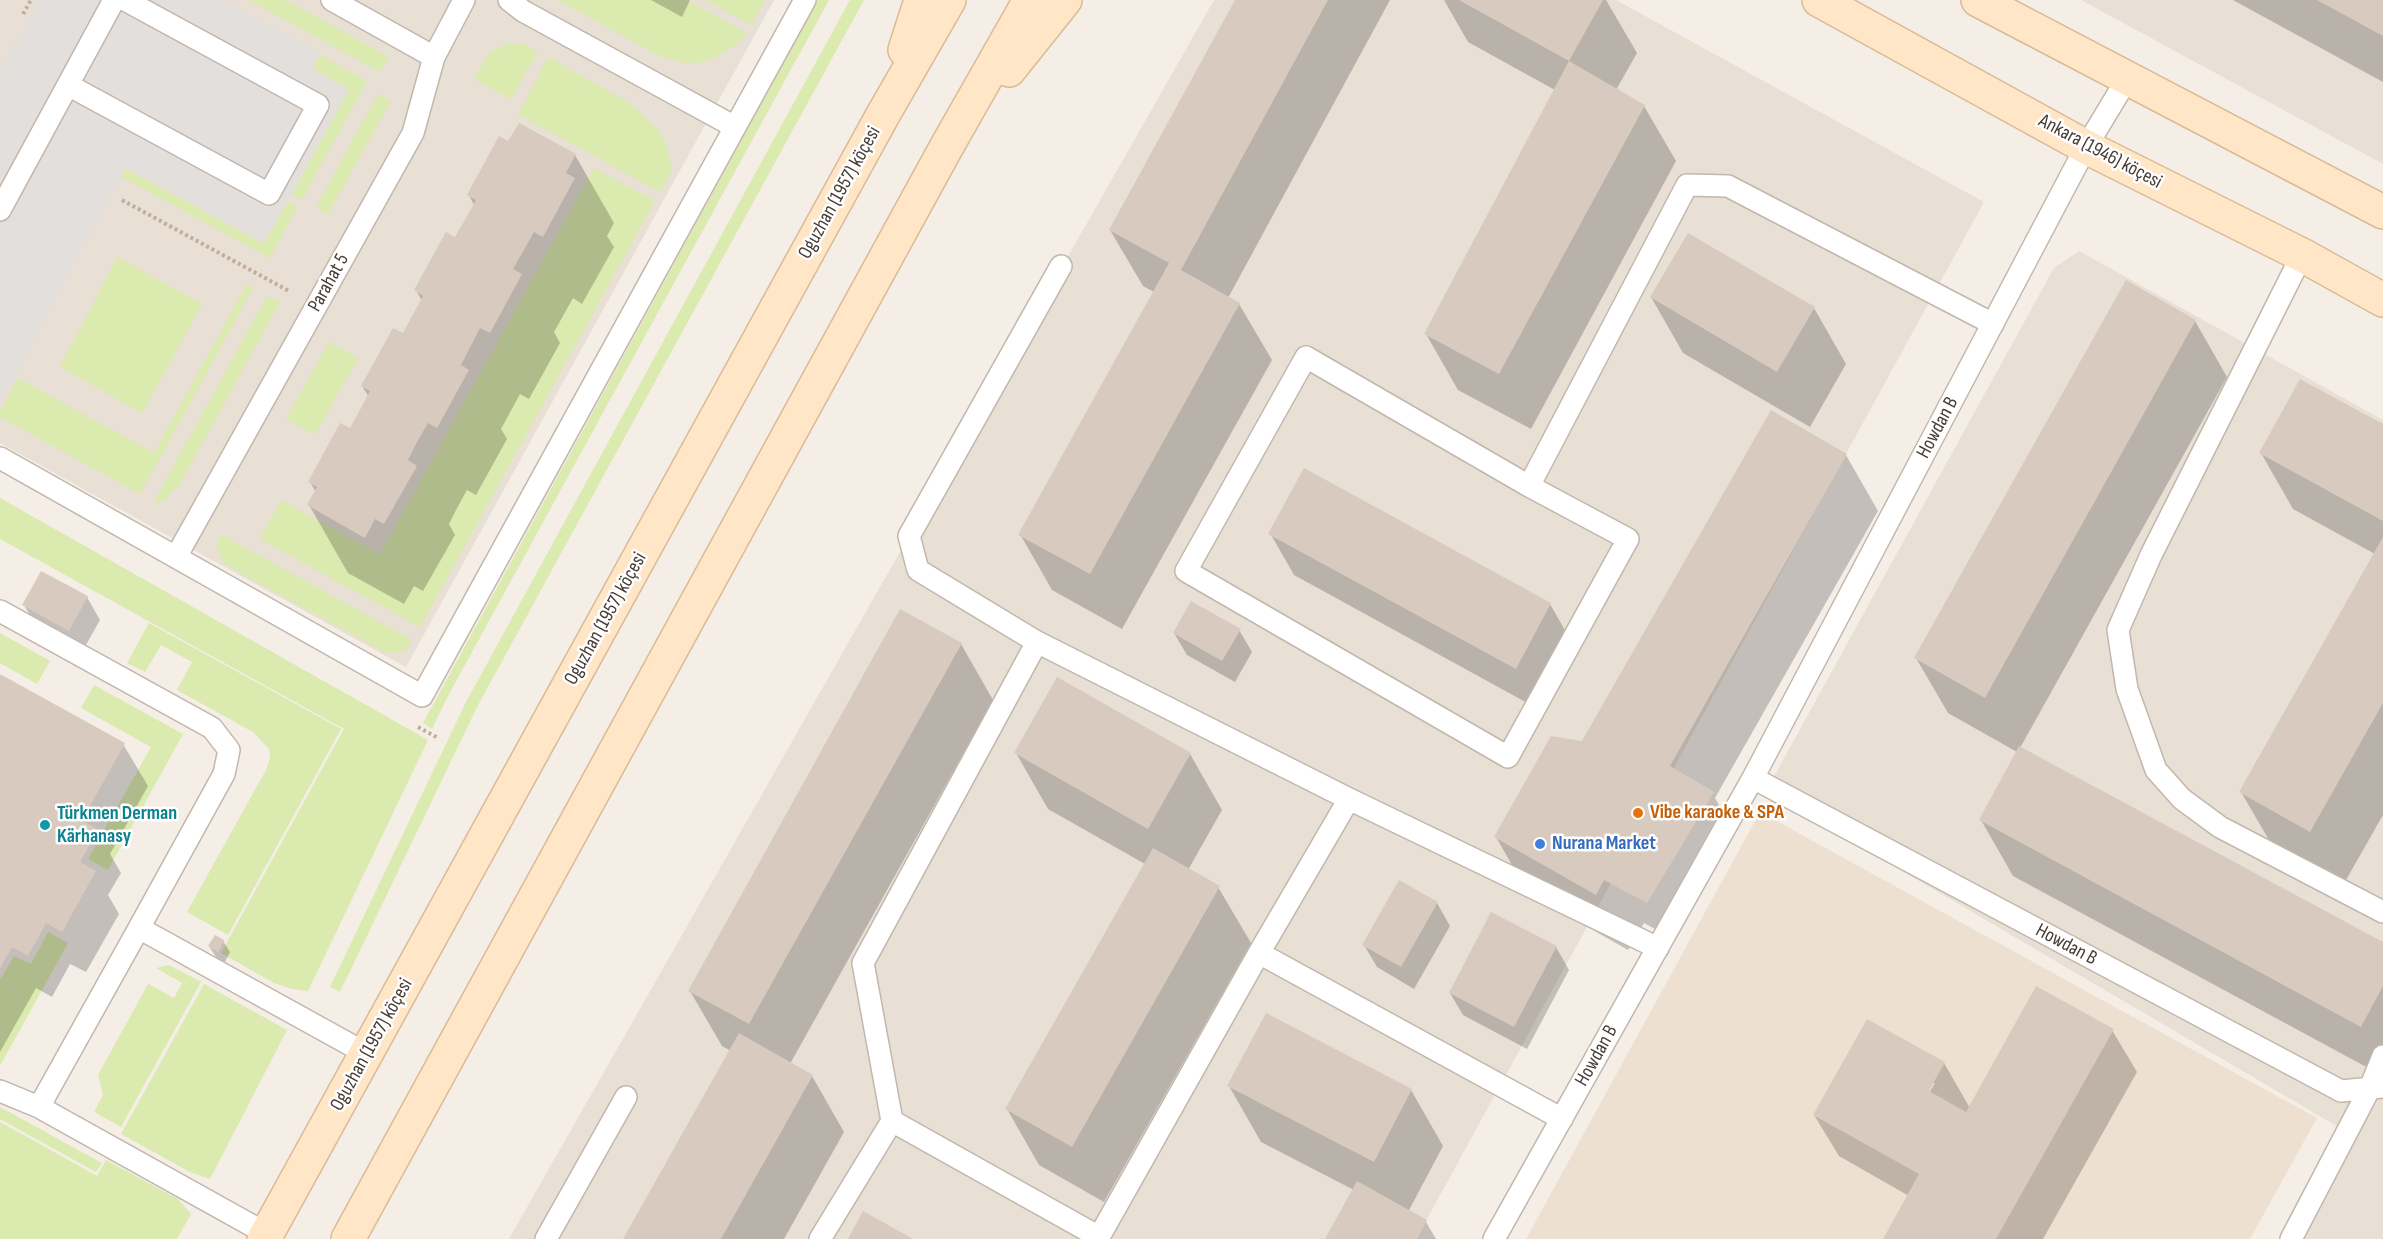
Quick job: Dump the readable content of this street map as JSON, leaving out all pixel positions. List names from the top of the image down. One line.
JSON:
{"streets":{"main road":["Ankara (1946) köçesi","Oguzhan (1957) köçesi"],"lane":["Parahat 5","Howdan B"]},"crossings":[["Ankara (1946) köçesi","Howdan B"]],"places":["Vibe karaoke & SPA","Türkmen Derman Kärhanasy","Nurana Market"]}
